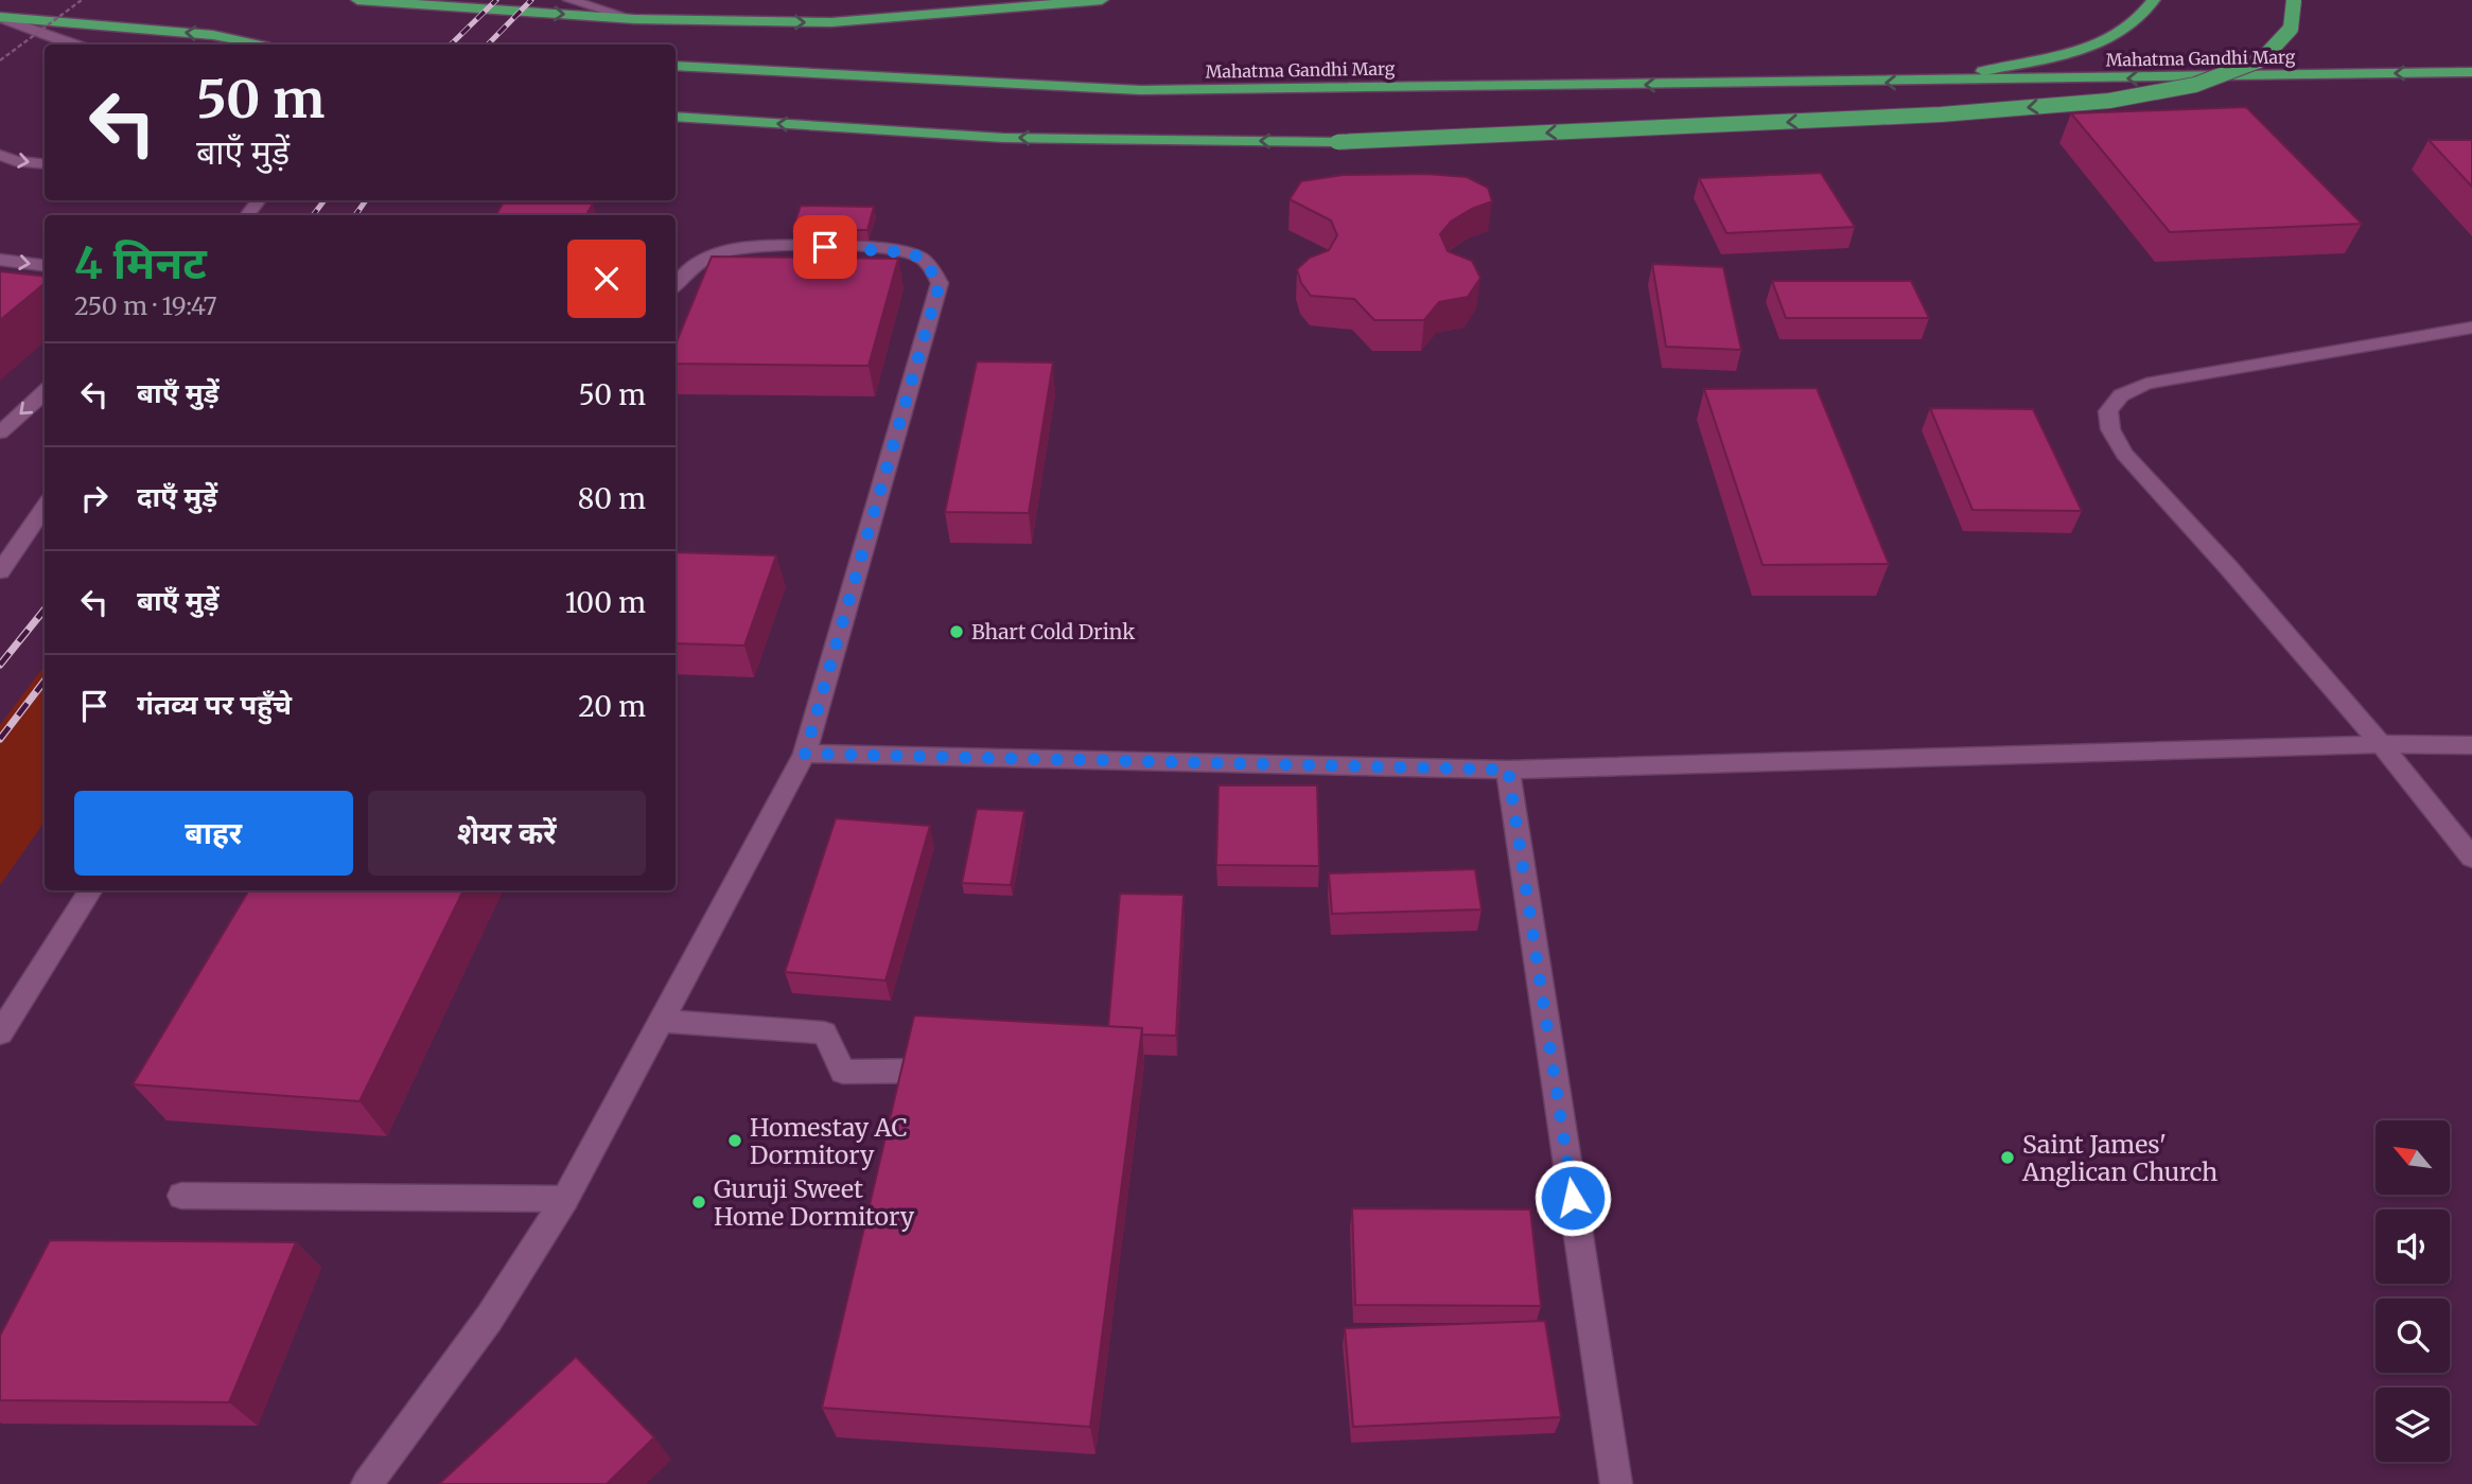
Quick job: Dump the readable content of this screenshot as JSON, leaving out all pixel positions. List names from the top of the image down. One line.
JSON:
{"streets":{"highway":["Mahatma Gandhi Marg"]},"places":["Bhart Cold Drink","Homestay AC Dormitory","Saint James' Anglican Church","Guruji Sweet Home Dormitory"],"north":"top left","page":{"turn":["50 m","बाएँ मुड़ें"],"heading":["4 मिनट","250 m · 19:47"],"list":[{"name":"बाएँ मुड़ें","value":"50 m"},{"name":"दाएँ मुड़ें","value":"80 m"},{"name":"बाएँ मुड़ें","value":"100 m"},{"name":"गंतव्य पर पहुँचे","value":"20 m"}],"buttons":["बाहर","शेयर करें"]}}
